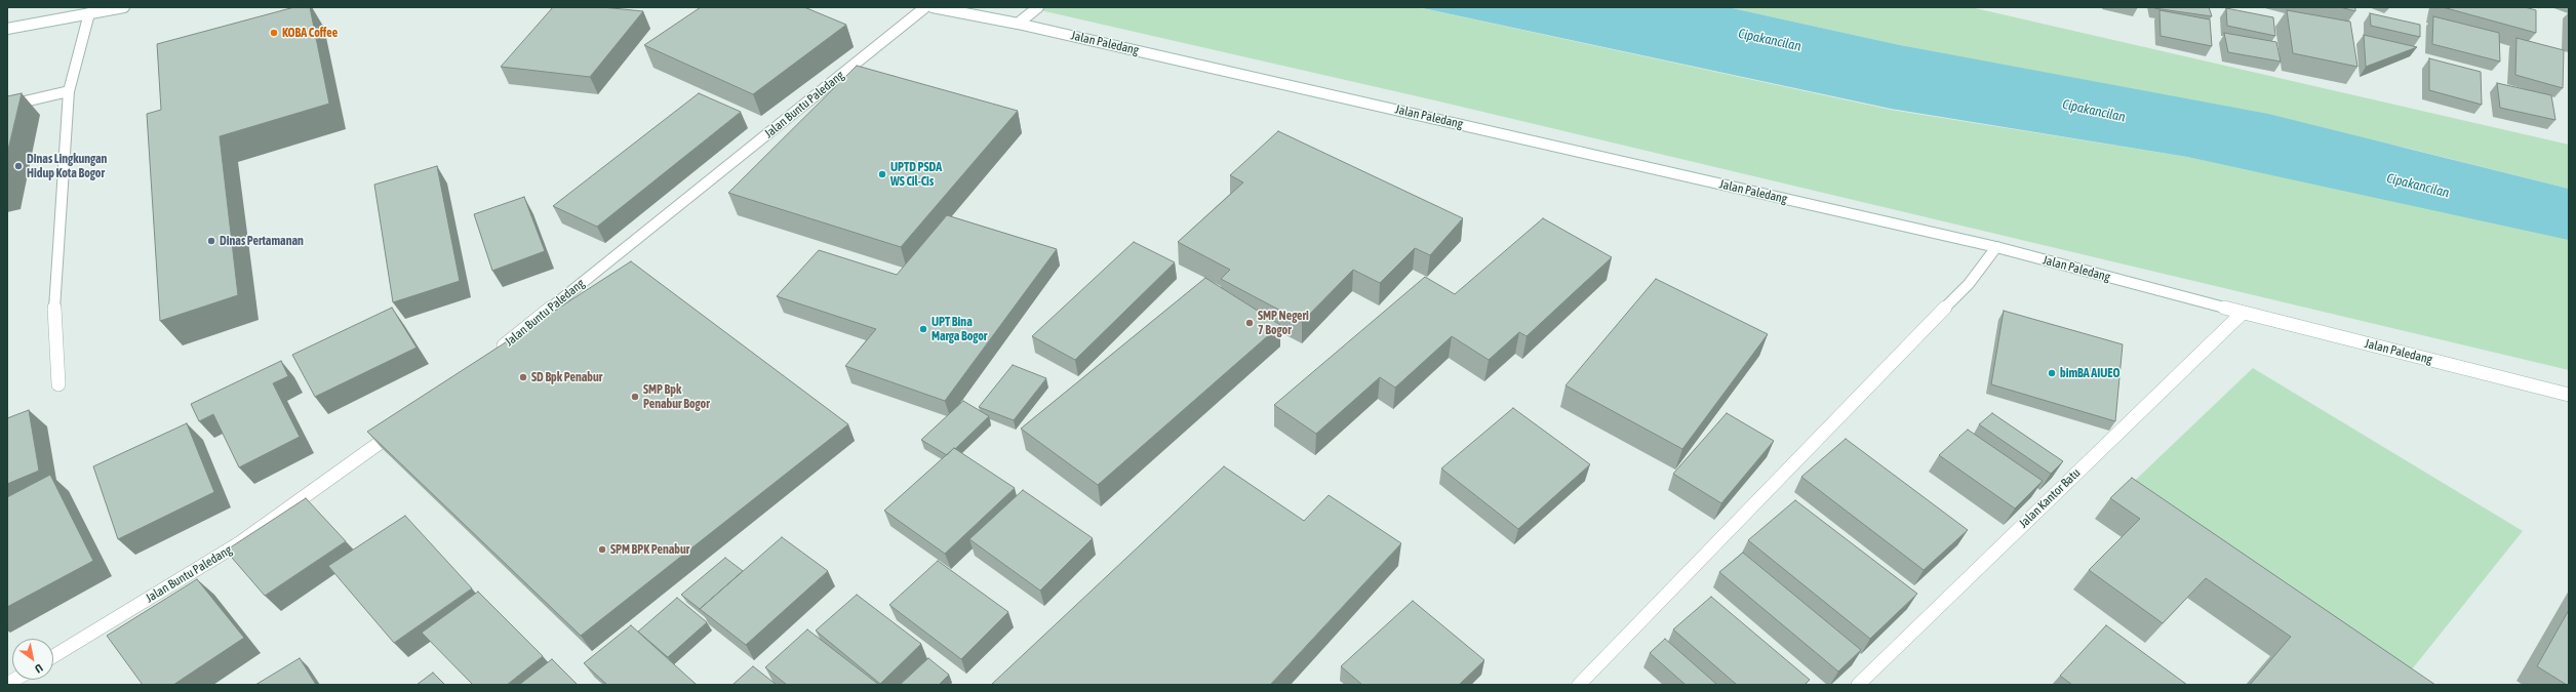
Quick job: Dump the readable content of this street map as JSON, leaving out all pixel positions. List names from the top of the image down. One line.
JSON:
{"streets":{"street":["Jalan Paledang","Jalan Buntu Paledang","Jalan Kantor Batu"]},"crossings":[["Jalan Paledang","Jalan Kantor Batu"]],"water":["Cipakancilan"],"places":["KOBA Coffee","Dinas Lingkungan Hidup Kota Bogor","UPTD PSDA WS Cil-Cis","Dinas Pertamanan","SMP Negeri 7 Bogor","UPT Bina Marga Bogor","bimBA AIUEO","SD Bpk Penabur","SMP Bpk Penabur Bogor","SPM BPK Penabur"],"north":"bottom right"}
